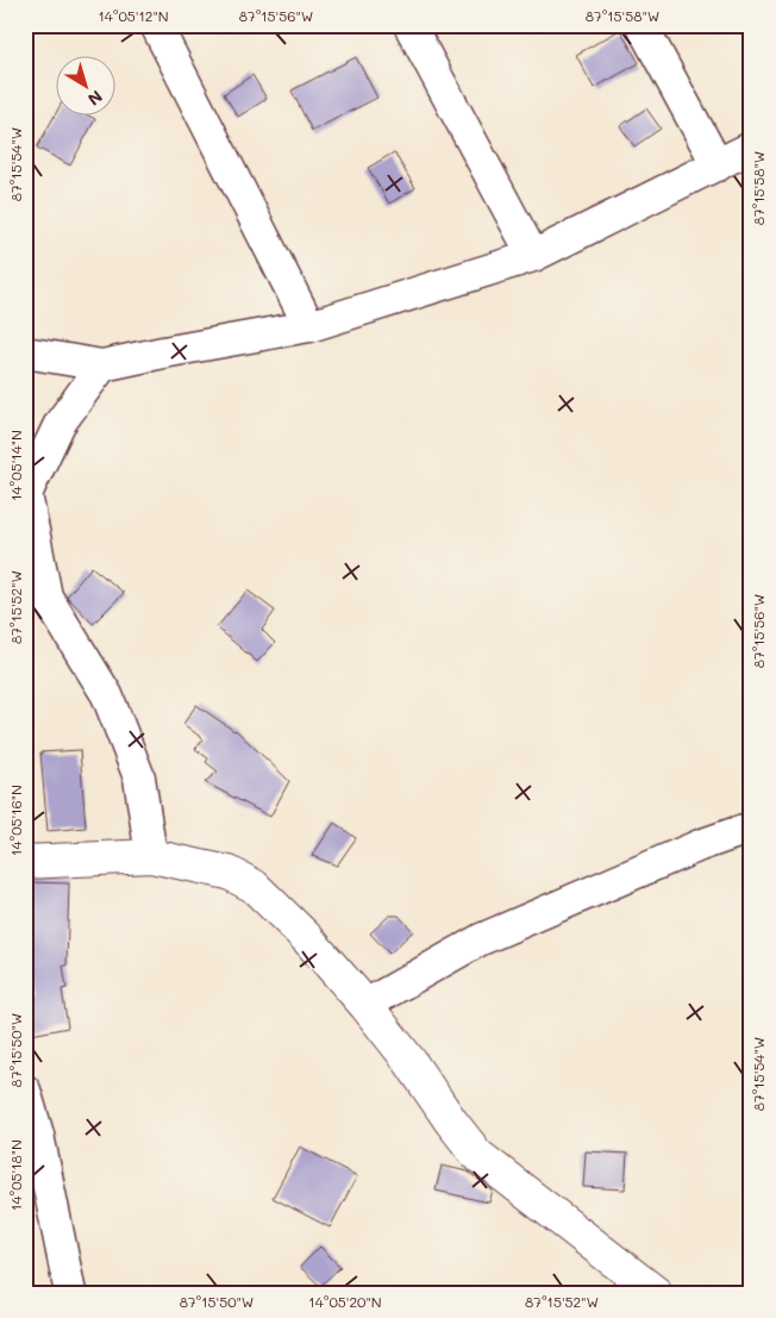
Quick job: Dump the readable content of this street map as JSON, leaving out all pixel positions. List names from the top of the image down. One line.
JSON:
{"north":"bottom right","coordinates":["14°05'12\"N","87°15'56\"W","87°15'58\"W","87°15'54\"W","14°05'14\"N","87°15'52\"W","14°05'16\"N","87°15'50\"W","14°05'18\"N","14°05'20\"N"]}
